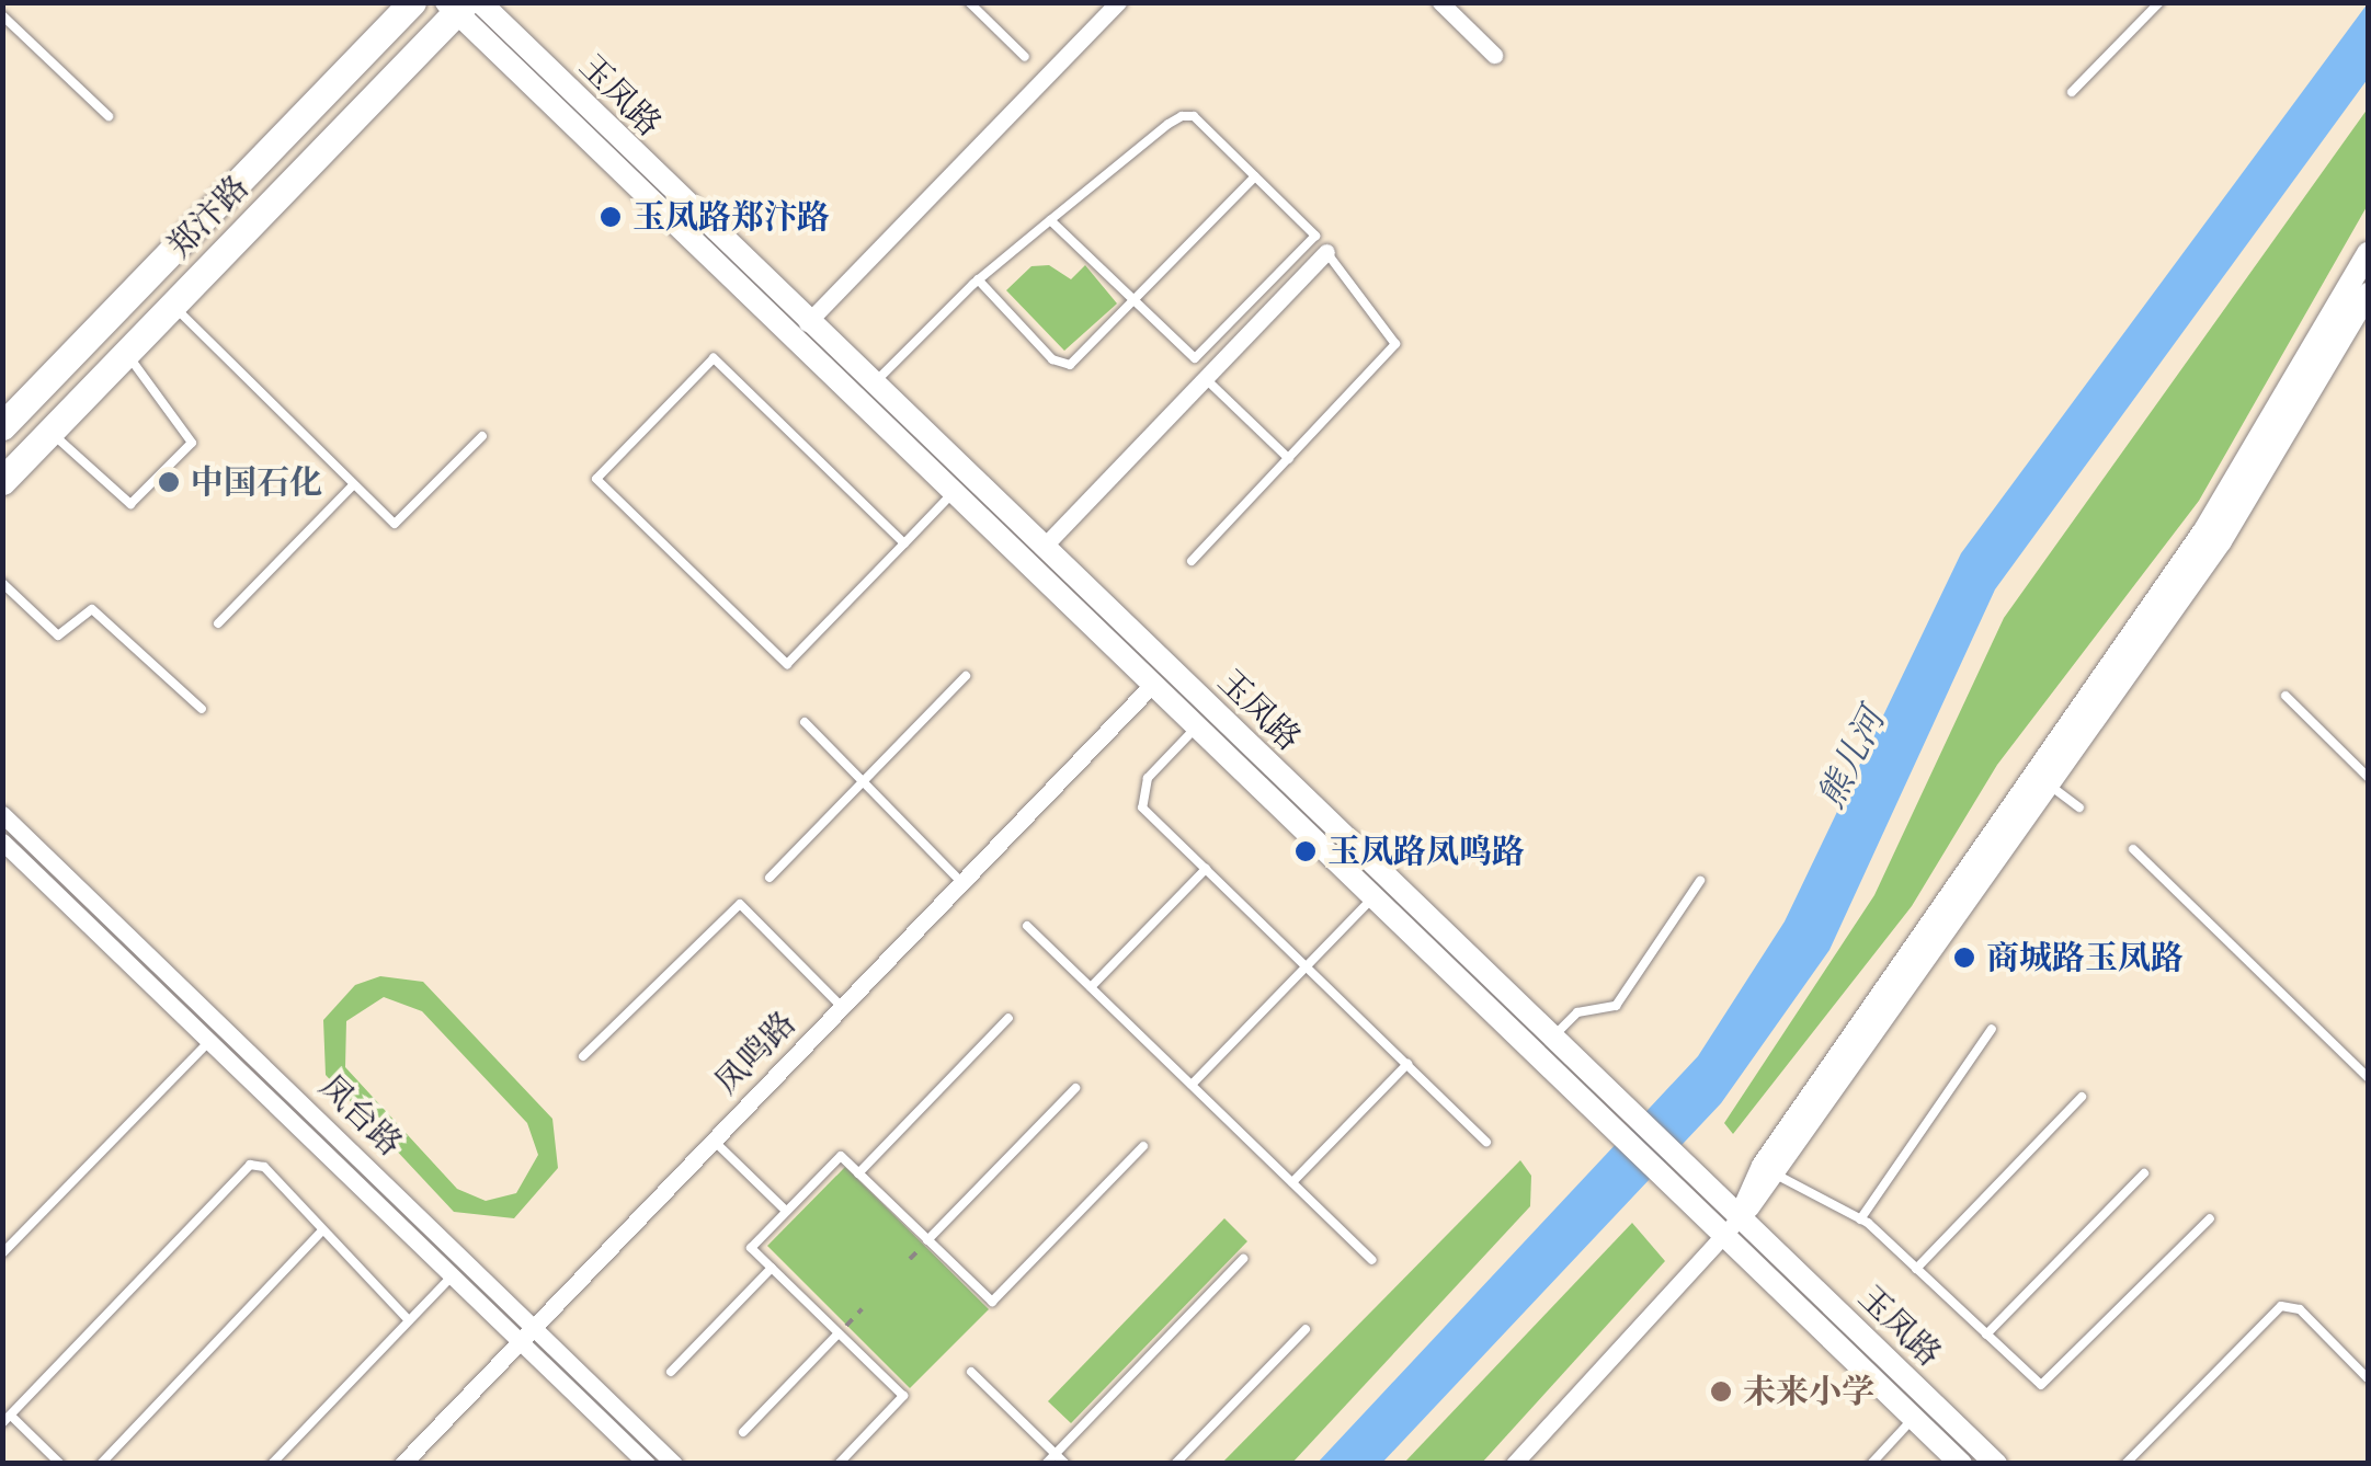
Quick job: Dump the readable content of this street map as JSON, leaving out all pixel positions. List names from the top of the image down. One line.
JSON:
{"streets":{"main road":["郑汴路"],"street":["玉凤路","凤鸣路","凤台路"]},"crossings":[["玉凤路","郑汴路"],["玉凤路","凤鸣路"],["凤鸣路","凤台路"]],"water":["熊儿河"],"places":["玉凤路郑汴路","中国石化","玉凤路凤鸣路","商城路玉凤路","未来小学"]}
